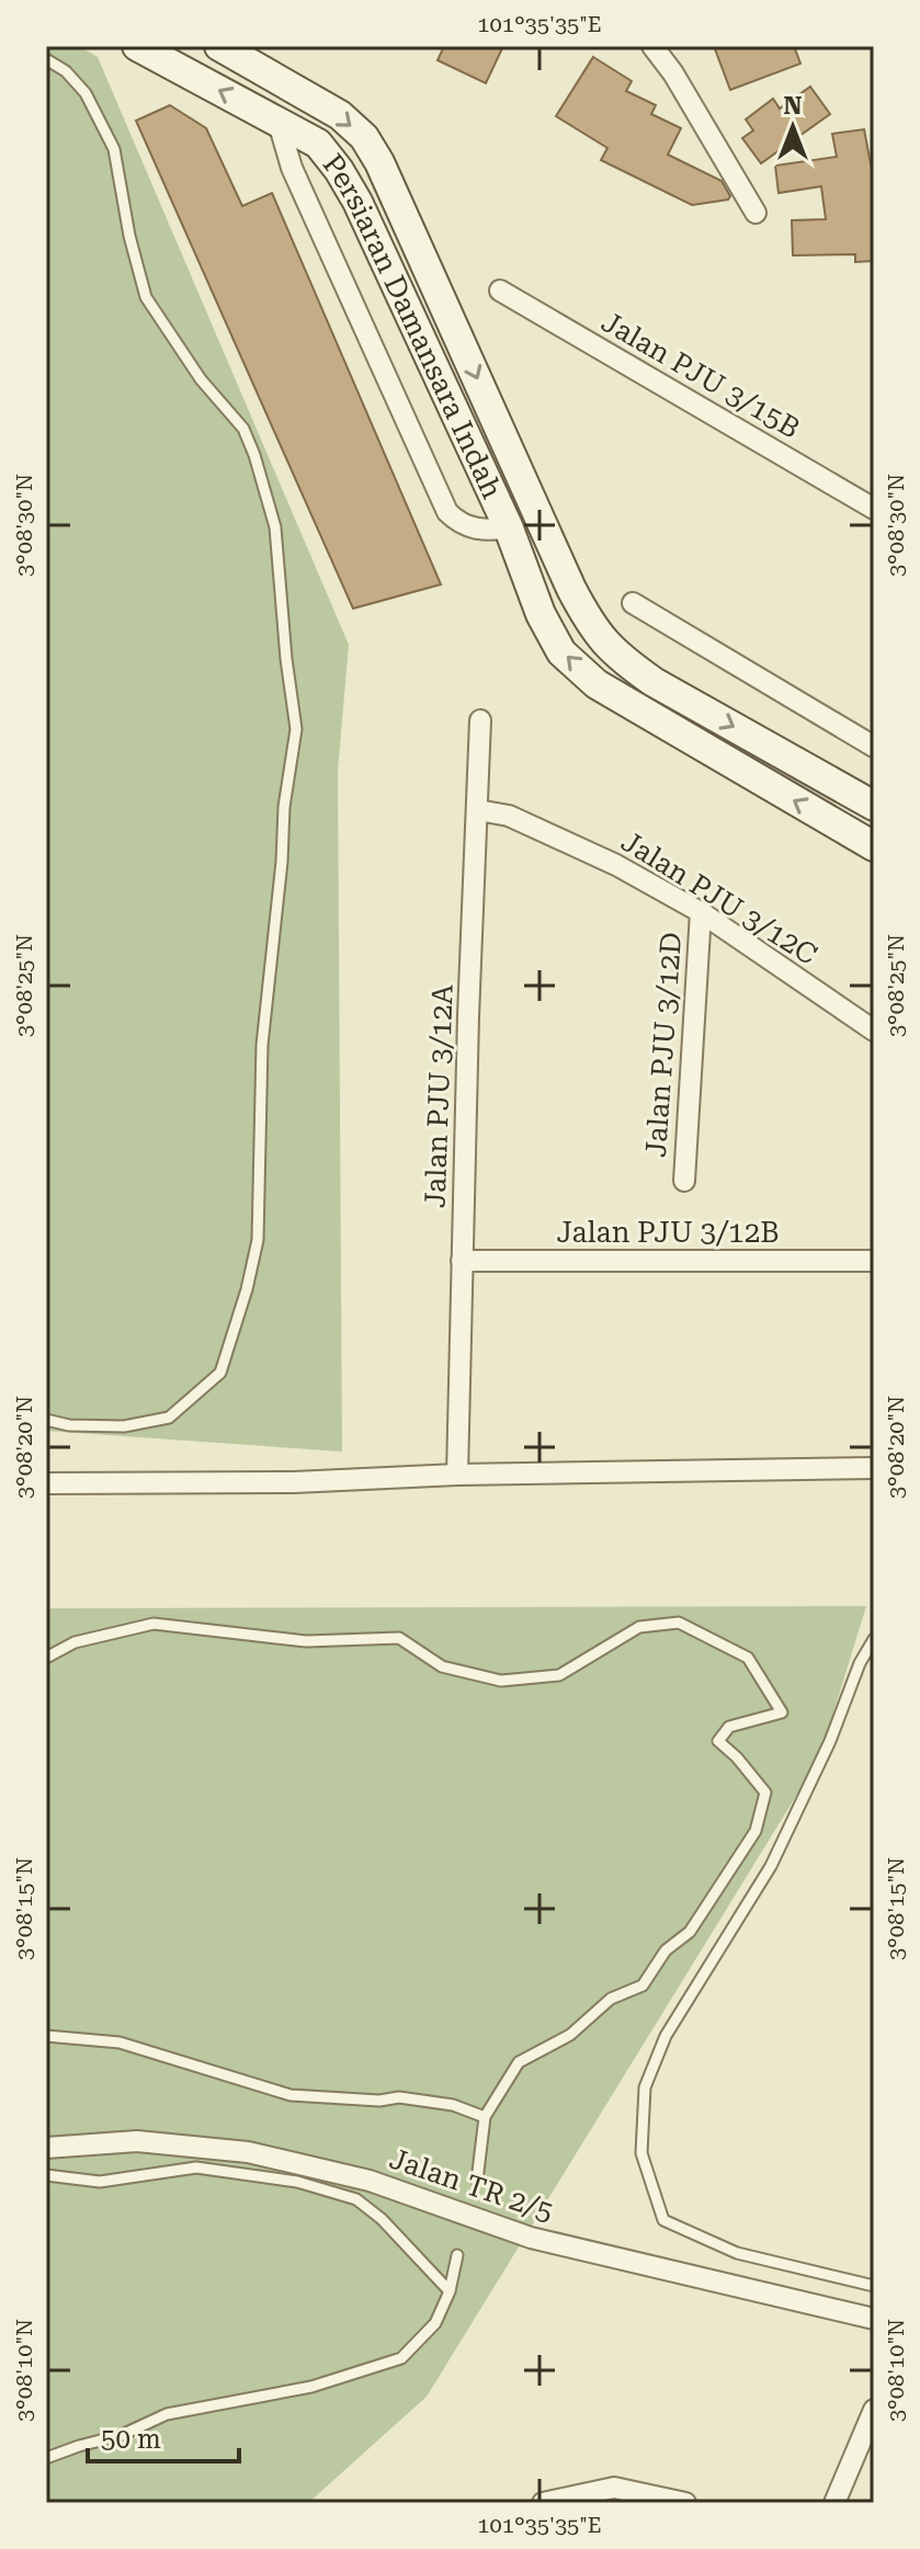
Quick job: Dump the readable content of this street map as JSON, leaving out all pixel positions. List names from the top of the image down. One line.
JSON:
{"streets":{"main road":["Persiaran Damansara Indah"],"street":["Jalan PJU 3/15B","Jalan PJU 3/12C","Jalan PJU 3/12D","Jalan PJU 3/12A","Jalan PJU 3/12B","Jalan TR 2/5"]},"crossings":[["Jalan PJU 3/12C","Jalan PJU 3/12D"],["Jalan PJU 3/12C","Jalan PJU 3/12A"],["Jalan PJU 3/12A","Jalan PJU 3/12B"]],"scale_bar":"50 m","north":"top","coordinates":["101°35'35\"E","3°08'30\"N","3°08'25\"N","3°08'20\"N","3°08'15\"N","3°08'10\"N"]}
